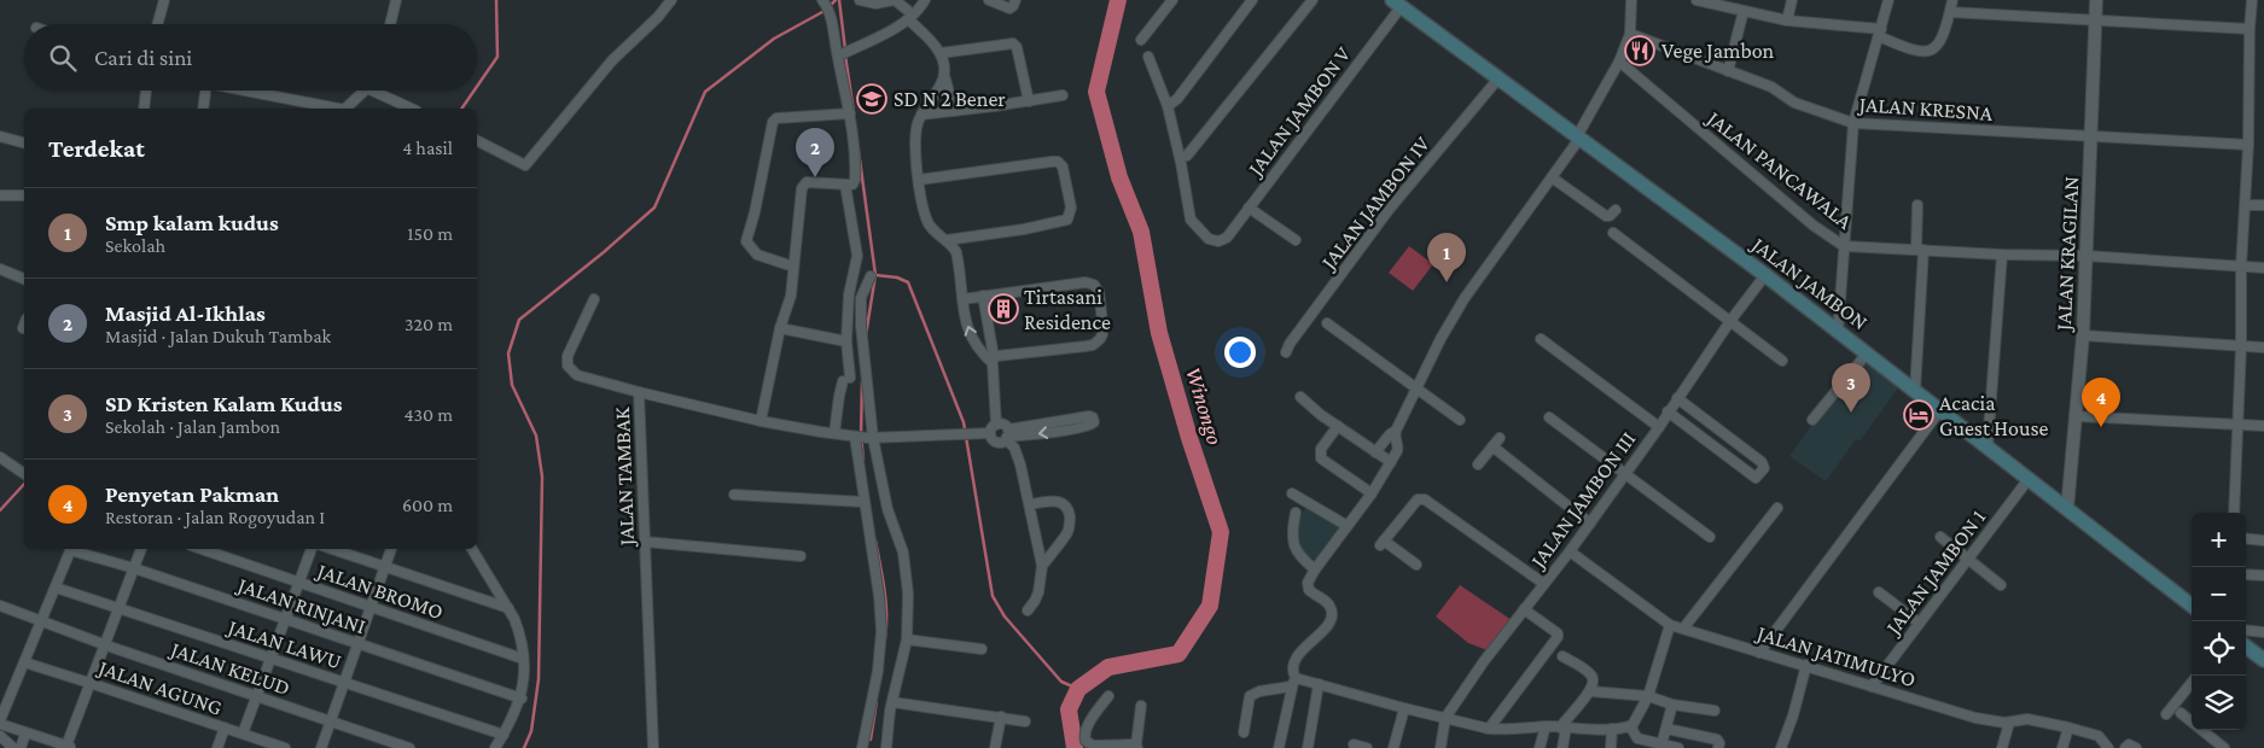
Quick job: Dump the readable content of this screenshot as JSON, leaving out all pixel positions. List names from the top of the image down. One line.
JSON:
{"streets":{"main road":["JALAN JAMBON"],"street":["JALAN KRESNA","JALAN JAMBON V","JALAN PANCAWALA","JALAN JAMBON IV","JALAN KRAGILAN","JALAN TAMBAK","JALAN JAMBON III","JALAN JAMBON 1","JALAN BROMO","JALAN RINJANI","JALAN LAWU","JALAN JATIMULYO","JALAN KELUD","JALAN AGUNG"]},"crossings":[["JALAN KRESNA","JALAN KRAGILAN"],["JALAN JAMBON V","JALAN JAMBON"],["JALAN PANCAWALA","JALAN KRAGILAN"],["JALAN JAMBON IV","JALAN JAMBON"],["JALAN KRAGILAN","JALAN JAMBON"],["JALAN JAMBON","JALAN JAMBON III"],["JALAN JAMBON","JALAN JAMBON 1"],["JALAN JAMBON III","JALAN JATIMULYO"],["JALAN JAMBON 1","JALAN JATIMULYO"]],"water":["Winongo"],"places":{"restaurant":["Vege Jambon"],"school or university":["SD N 2 Bener"],"building":["Tirtasani Residence"],"hotel":["Acacia Guest House"]},"page":{"search":"Cari di sini","heading":["Terdekat","4 hasil"],"pins":["2","1","3","4"],"list":[{"mark":"1","name":"Smp kalam kudus","note":"Sekolah","value":"150 m"},{"mark":"2","name":"Masjid Al-Ikhlas","note":"Masjid · Jalan Dukuh Tambak","value":"320 m"},{"mark":"3","name":"SD Kristen Kalam Kudus","note":"Sekolah · Jalan Jambon","value":"430 m"},{"mark":"4","name":"Penyetan Pakman","note":"Restoran · Jalan Rogoyudan I","value":"600 m"}],"map_buttons":["+","−"]}}
